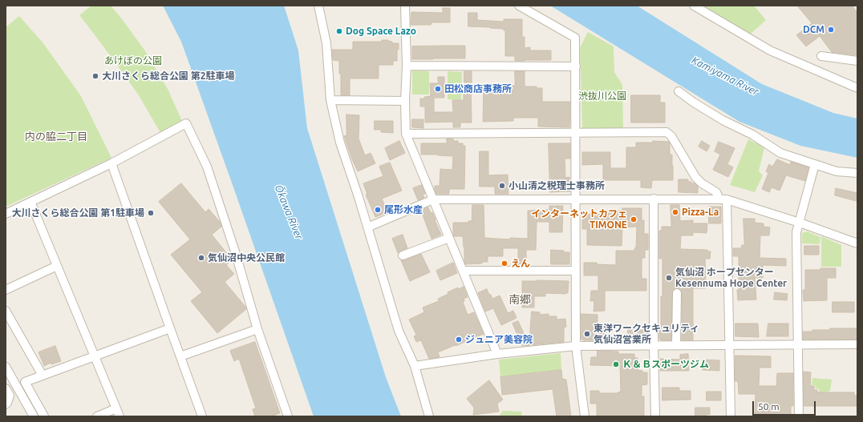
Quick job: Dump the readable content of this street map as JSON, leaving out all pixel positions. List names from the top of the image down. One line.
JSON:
{"districts":["内の脇二丁目","南郷"],"water":["Kamiyama River","Ōkawa River"],"parks":["あけぼの公園","渋抜川公園"],"places":["DCM","Dog Space Lazo","大川さくら総合公園 第2駐車場","田松商店事務所","小山清之税理士事務所","尾形水産","Pizza-La","大川さくら総合公園 第1駐車場","インターネットカフェ TIMONE","気仙沼中央公民館","えん","気仙沼 ホープセンター Kesennuma Hope Center","東洋ワークセキュリティ 気仙沼営業所","ジュニア美容院","Ｋ＆Ｂスポーツジム"],"scale_bar":"50 m"}
